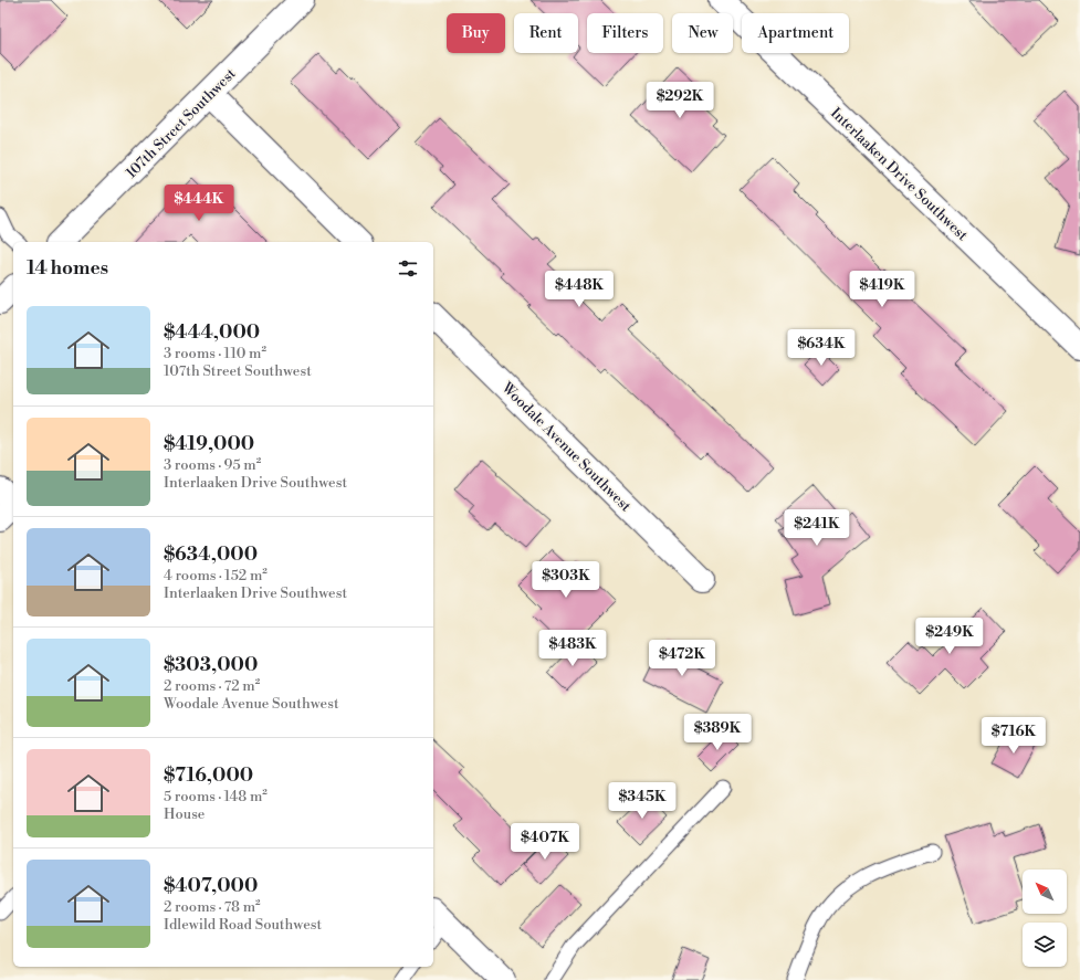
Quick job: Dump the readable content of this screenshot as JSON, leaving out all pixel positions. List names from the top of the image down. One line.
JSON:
{"streets":{"street":["107th Street Southwest","Interlaaken Drive Southwest","Woodale Avenue Southwest"]},"north":"top left","page":{"chip":["Buy","Rent","Filters","New","Apartment"],"price":["$292K","$444K","$448K","$419K","$634K","$241K","$303K","$249K","$483K","$472K","$389K","$716K","$345K","$407K"],"heading":"14 homes","list":[{"name":"$444,000","note":"3 rooms · 110 m² · 107th Street Southwest"},{"name":"$419,000","note":"3 rooms · 95 m² · Interlaaken Drive Southwest"},{"name":"$634,000","note":"4 rooms · 152 m² · Interlaaken Drive Southwest"},{"name":"$303,000","note":"2 rooms · 72 m² · Woodale Avenue Southwest"},{"name":"$716,000","note":"5 rooms · 148 m² · House"},{"name":"$407,000","note":"2 rooms · 78 m² · Idlewild Road Southwest"}]}}
